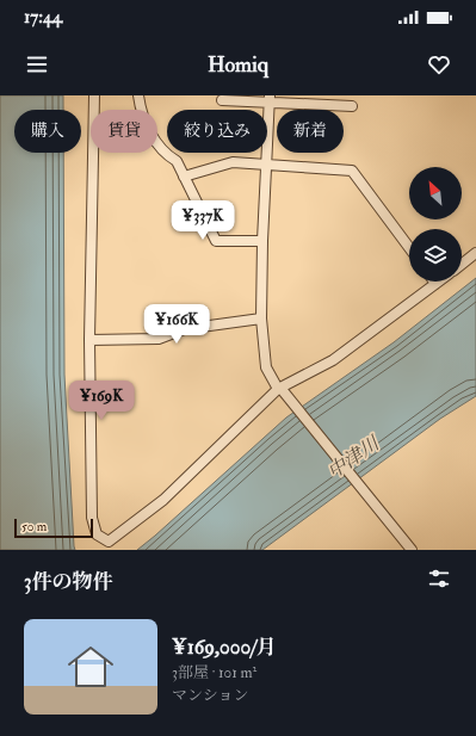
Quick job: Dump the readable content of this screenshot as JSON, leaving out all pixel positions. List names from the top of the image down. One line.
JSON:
{"water":["中津川"],"scale_bar":"50 m","north":"top left","page":{"status":"17:44","header":"Homiq","chip":["購入","賃貸","絞り込み","新着"],"price":["¥337K","¥166K","¥169K"],"scale":"50 m","heading":"3件の物件","list":[{"name":"¥169,000/月","note":"3部屋 · 101 m² · マンション"}]}}
